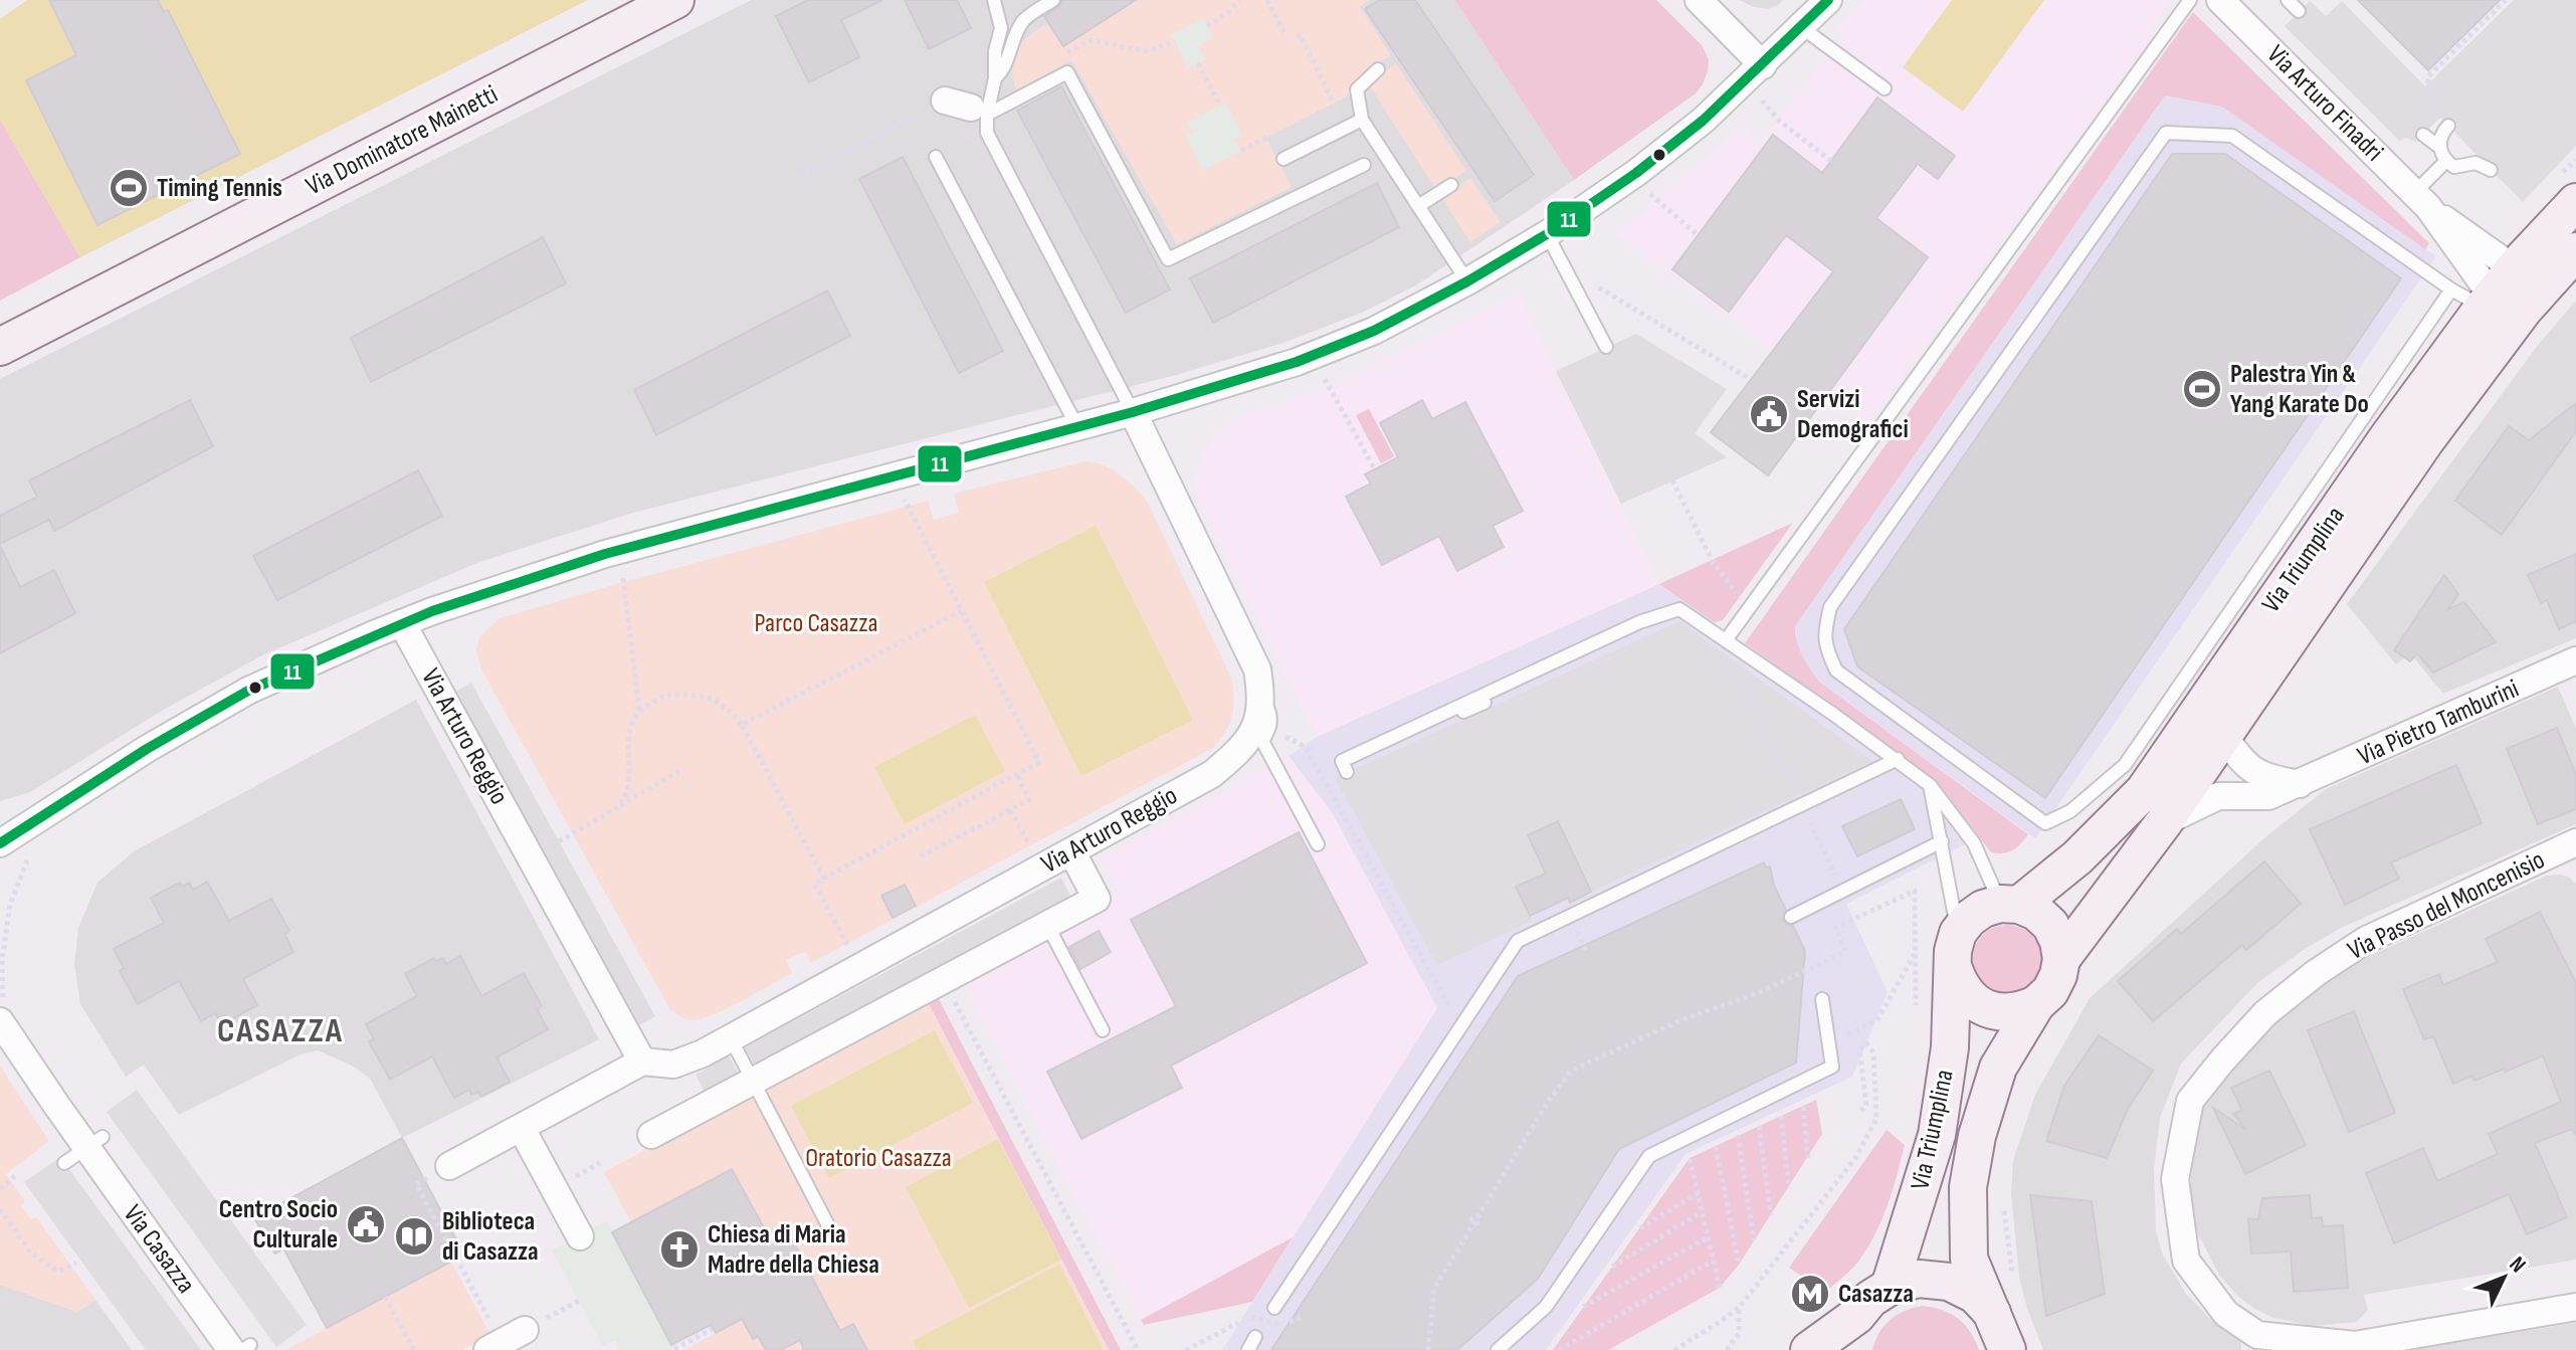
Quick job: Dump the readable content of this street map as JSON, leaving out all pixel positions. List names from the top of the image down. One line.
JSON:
{"streets":{"main road":["Via Dominatore Mainetti","Via Triumplina"],"street":["Via Arturo Finadri","Via Pietro Tamburini","Via Arturo Reggio","Via Passo del Moncenisio","Via Casazza"]},"crossings":[["Via Arturo Finadri","Via Triumplina"],["Via Triumplina","Via Pietro Tamburini"]],"districts":["CASAZZA"],"parks":["Parco Casazza","Oratorio Casazza"],"places":{"sports":["Timing Tennis","Palestra Yin & Yang Karate Do"],"public building":["Servizi Demografici","Centro Socio Culturale"],"library":["Biblioteca di Casazza"],"church":["Chiesa di Maria Madre della Chiesa"],"metro station":["Casazza"]},"lines":["transit line 11"],"north":"top right"}
